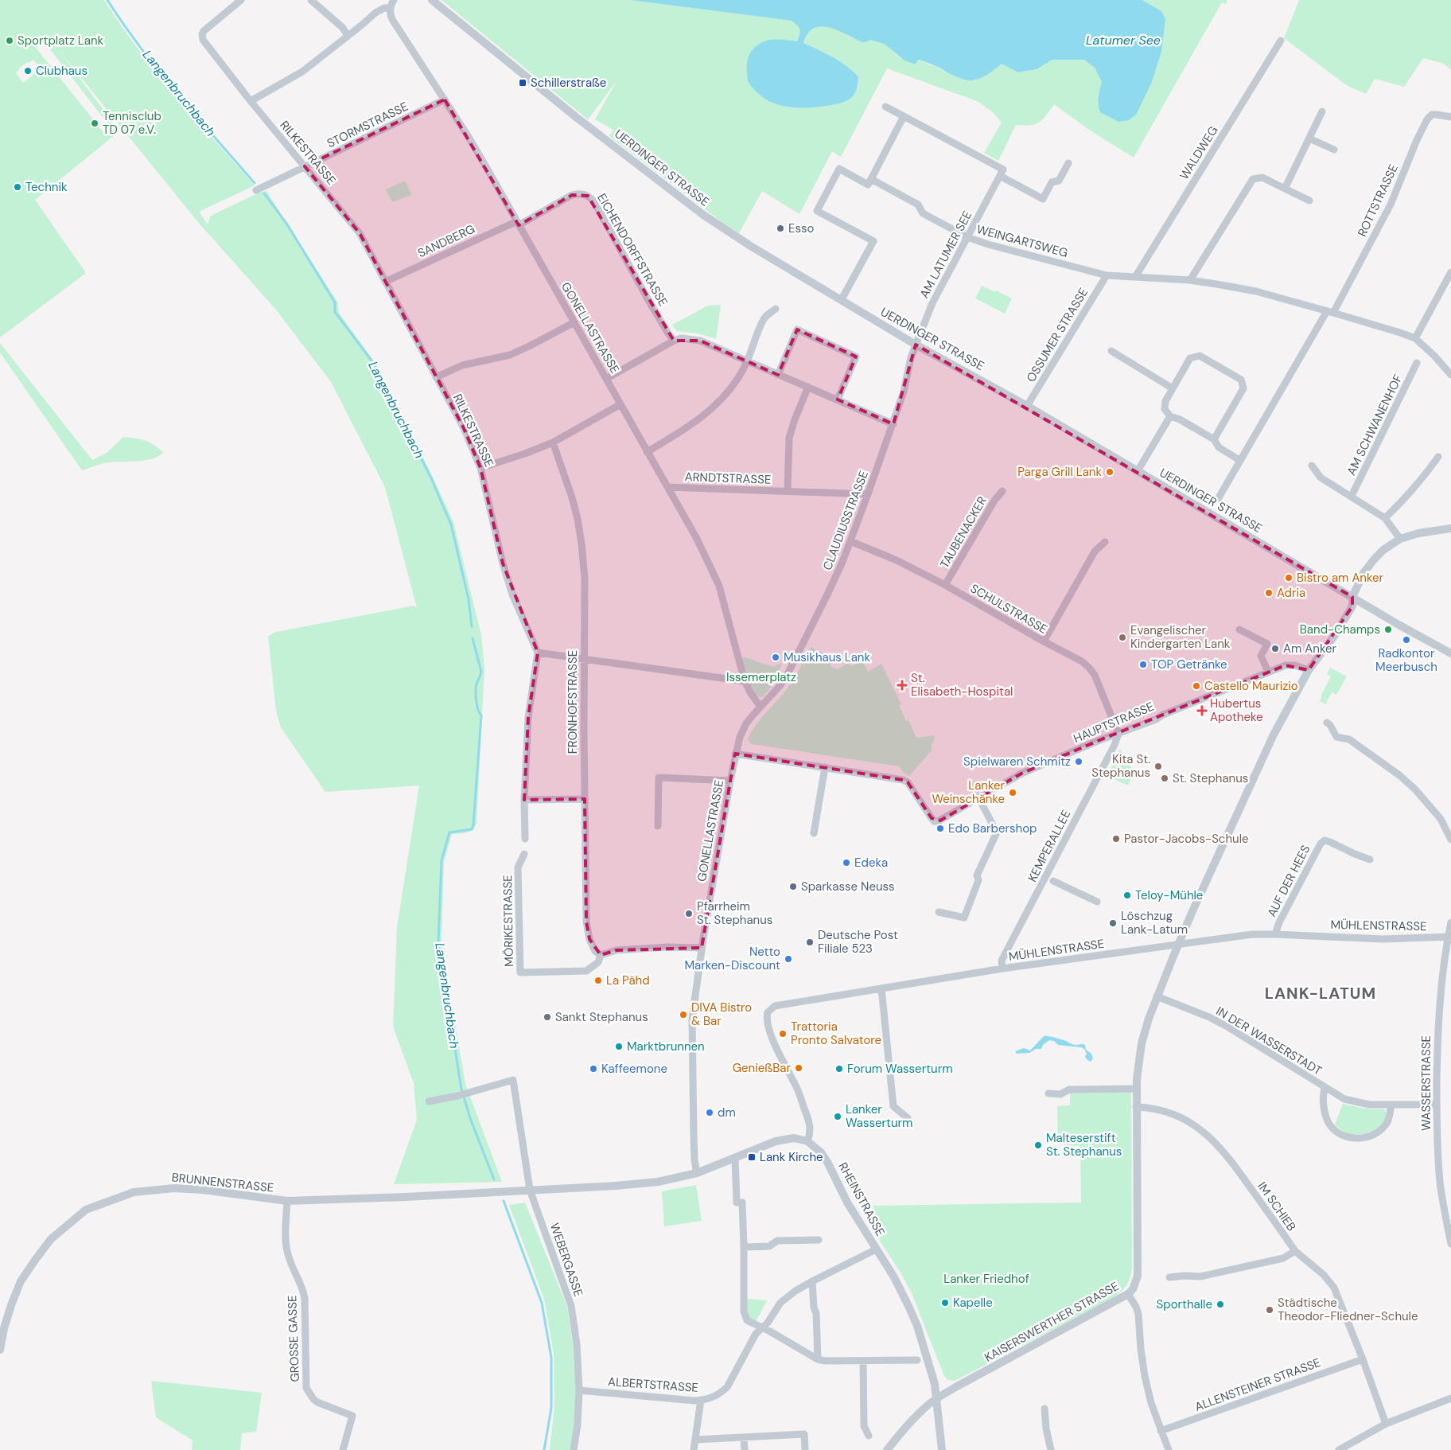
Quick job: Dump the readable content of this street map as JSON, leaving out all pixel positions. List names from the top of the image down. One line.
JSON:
{"streets":{"street":["STORMSTRASSE","RILKESTRASSE","WALDWEG","UERDINGER STRASSE","ROTTSTRASSE","SANDBERG","WEINGARTSWEG","EICHENDORFFSTRASSE","AM LATUMER SEE","GONELLASTRASSE","OSSUMER STRASSE","AM SCHWANENHOF","ARNDTSTRASSE","CLAUDIUSSTRASSE","TAUBENACKER","SCHULSTRASSE","FRONHOFSTRASSE","HAUPTSTRASSE","KEMPERALLEE","AUF DER HEES","MÖRIKESTRASSE","MÜHLENSTRASSE","IN DER WASSERSTADT","WASSERSTRASSE","BRUNNENSTRASSE","RHEINSTRASSE","IM SCHIEB","WEBERGASSE","KAISERSWERTHER STRASSE","GROSSE GASSE","ALBERTSTRASSE","ALLENSTEINER STRASSE"]},"crossings":[["STORMSTRASSE","RILKESTRASSE"],["STORMSTRASSE","GONELLASTRASSE"],["RILKESTRASSE","SANDBERG"],["WALDWEG","WEINGARTSWEG"],["UERDINGER STRASSE","WEINGARTSWEG"],["UERDINGER STRASSE","AM LATUMER SEE"],["UERDINGER STRASSE","OSSUMER STRASSE"],["UERDINGER STRASSE","CLAUDIUSSTRASSE"],["UERDINGER STRASSE","KAISERSWERTHER STRASSE"],["ROTTSTRASSE","WEINGARTSWEG"],["SANDBERG","EICHENDORFFSTRASSE"],["SANDBERG","GONELLASTRASSE"],["WEINGARTSWEG","AM LATUMER SEE"],["WEINGARTSWEG","OSSUMER STRASSE"],["EICHENDORFFSTRASSE","GONELLASTRASSE"],["AM LATUMER SEE","CLAUDIUSSTRASSE"],["GONELLASTRASSE","ARNDTSTRASSE"],["GONELLASTRASSE","CLAUDIUSSTRASSE"],["GONELLASTRASSE","BRUNNENSTRASSE"],["AM SCHWANENHOF","KAISERSWERTHER STRASSE"],["ARNDTSTRASSE","CLAUDIUSSTRASSE"],["CLAUDIUSSTRASSE","SCHULSTRASSE"],["TAUBENACKER","SCHULSTRASSE"],["SCHULSTRASSE","HAUPTSTRASSE"],["SCHULSTRASSE","KEMPERALLEE"],["FRONHOFSTRASSE","MÖRIKESTRASSE"],["HAUPTSTRASSE","KEMPERALLEE"],["HAUPTSTRASSE","KAISERSWERTHER STRASSE"],["KEMPERALLEE","MÜHLENSTRASSE"],["AUF DER HEES","MÜHLENSTRASSE"],["MÜHLENSTRASSE","WASSERSTRASSE"],["MÜHLENSTRASSE","BRUNNENSTRASSE"],["MÜHLENSTRASSE","RHEINSTRASSE"],["MÜHLENSTRASSE","KAISERSWERTHER STRASSE"],["IN DER WASSERSTADT","WASSERSTRASSE"],["IN DER WASSERSTADT","KAISERSWERTHER STRASSE"],["BRUNNENSTRASSE","RHEINSTRASSE"],["BRUNNENSTRASSE","WEBERGASSE"],["BRUNNENSTRASSE","GROSSE GASSE"],["RHEINSTRASSE","KAISERSWERTHER STRASSE"],["RHEINSTRASSE","ALBERTSTRASSE"],["IM SCHIEB","KAISERSWERTHER STRASSE"],["IM SCHIEB","ALLENSTEINER STRASSE"],["WEBERGASSE","ALBERTSTRASSE"]],"districts":["LANK-LATUM"],"water":["Latumer See","Langenbruchbach"],"parks":["Issemerplatz","Lanker Friedhof"],"places":{"other":["Sportplatz Lank","Clubhaus","Tennisclub TD 07 e.V.","Technik","Esso","Parga Grill Lank","Bistro am Anker","Adria","Band-Champs","Evangelischer Kindergarten Lank","Radkontor Meerbusch","Am Anker","Musikhaus Lank","TOP Getränke","Castello Maurizio","Spielwaren Schmitz","Kita St. Stephanus","St. Stephanus","Lanker Weinschänke","Edo Barbershop","Pastor-Jacobs-Schule","Edeka","Sparkasse Neuss","Teloy-Mühle","Pfarrheim St. Stephanus","Löschzug Lank-Latum","Deutsche Post Filiale 523","Netto Marken-Discount","La Pähd","DIVA Bistro & Bar","Sankt Stephanus","Trattoria Pronto Salvatore","Marktbrunnen","GenießBar","Kaffeemone","Forum Wasserturm","dm","Lanker Wasserturm","Malteserstift St. Stephanus","Kapelle","Sporthalle","Städtische Theodor-Fliedner-Schule"],"transit":["Schillerstraße","Lank Kirche"],"health":["St. Elisabeth-Hospital","Hubertus Apotheke"]}}
